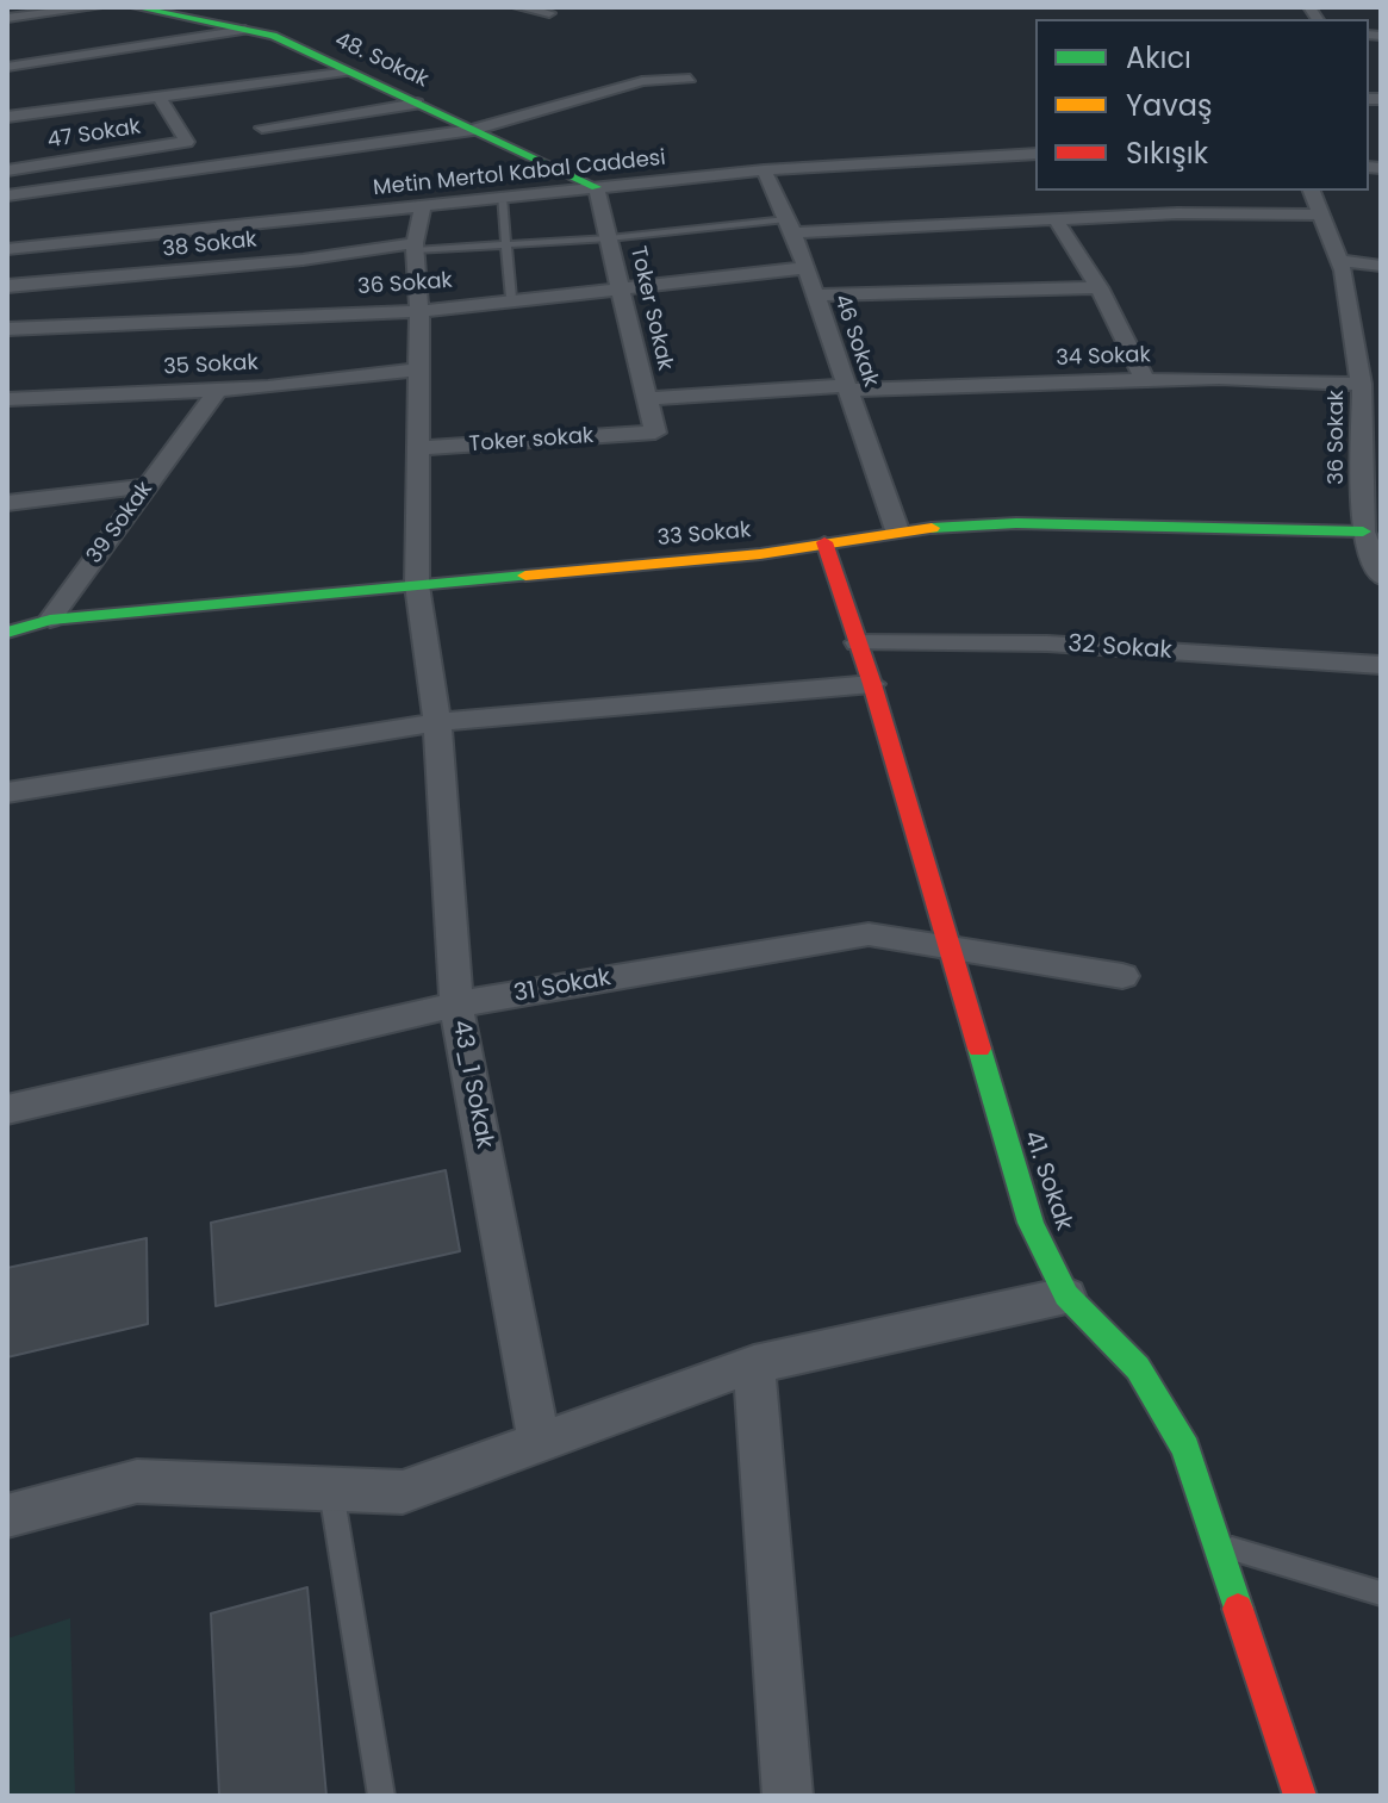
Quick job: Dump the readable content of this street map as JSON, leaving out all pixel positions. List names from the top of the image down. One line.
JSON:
{"streets":{"street":["48. Sokak","47 Sokak","Metin Mertol Kabal Caddesi","38 Sokak","36 Sokak","Toker Sokak","46 Sokak","34 Sokak","35 Sokak","Toker sokak","39 Sokak","33 Sokak","32 Sokak","31 Sokak","43_1 Sokak","41. Sokak"]},"crossings":[["48. Sokak","Metin Mertol Kabal Caddesi"],["48. Sokak","Toker Sokak"],["Metin Mertol Kabal Caddesi","Toker Sokak"],["Metin Mertol Kabal Caddesi","46 Sokak"],["Metin Mertol Kabal Caddesi","43_1 Sokak"],["38 Sokak","43_1 Sokak"],["36 Sokak","Toker Sokak"],["36 Sokak","46 Sokak"],["36 Sokak","34 Sokak"],["36 Sokak","33 Sokak"],["36 Sokak","43_1 Sokak"],["Toker Sokak","34 Sokak"],["Toker Sokak","Toker sokak"],["46 Sokak","34 Sokak"],["46 Sokak","33 Sokak"],["35 Sokak","39 Sokak"],["35 Sokak","43_1 Sokak"],["Toker sokak","43_1 Sokak"],["39 Sokak","33 Sokak"],["33 Sokak","43_1 Sokak"],["33 Sokak","41. Sokak"],["32 Sokak","41. Sokak"],["31 Sokak","43_1 Sokak"],["31 Sokak","41. Sokak"]],"legend":["Akıcı","Yavaş","Sıkışık"]}
